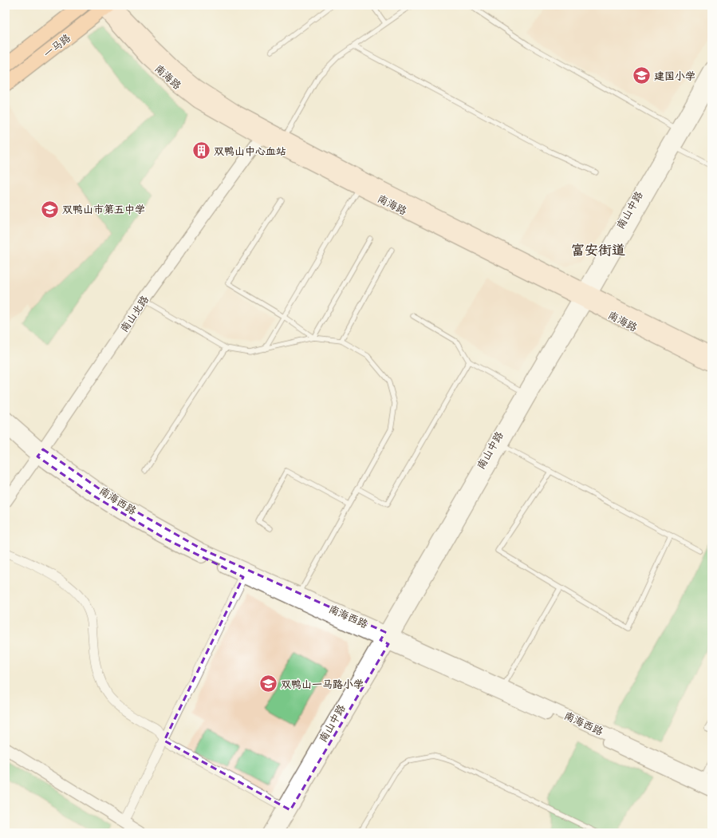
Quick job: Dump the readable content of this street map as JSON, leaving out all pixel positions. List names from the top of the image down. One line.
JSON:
{"streets":{"main road":["一马路","南海路"],"street":["南山中路","南山北路","南海西路"]},"crossings":[["一马路","南海路"],["南海路","南山中路"],["南海路","南山北路"],["南山中路","南海西路"],["南山北路","南海西路"]],"districts":["富安街道"],"places":{"school or university":["建国小学","双鸭山市第五中学","双鸭山一马路小学"],"building":["双鸭山中心血站"]}}
